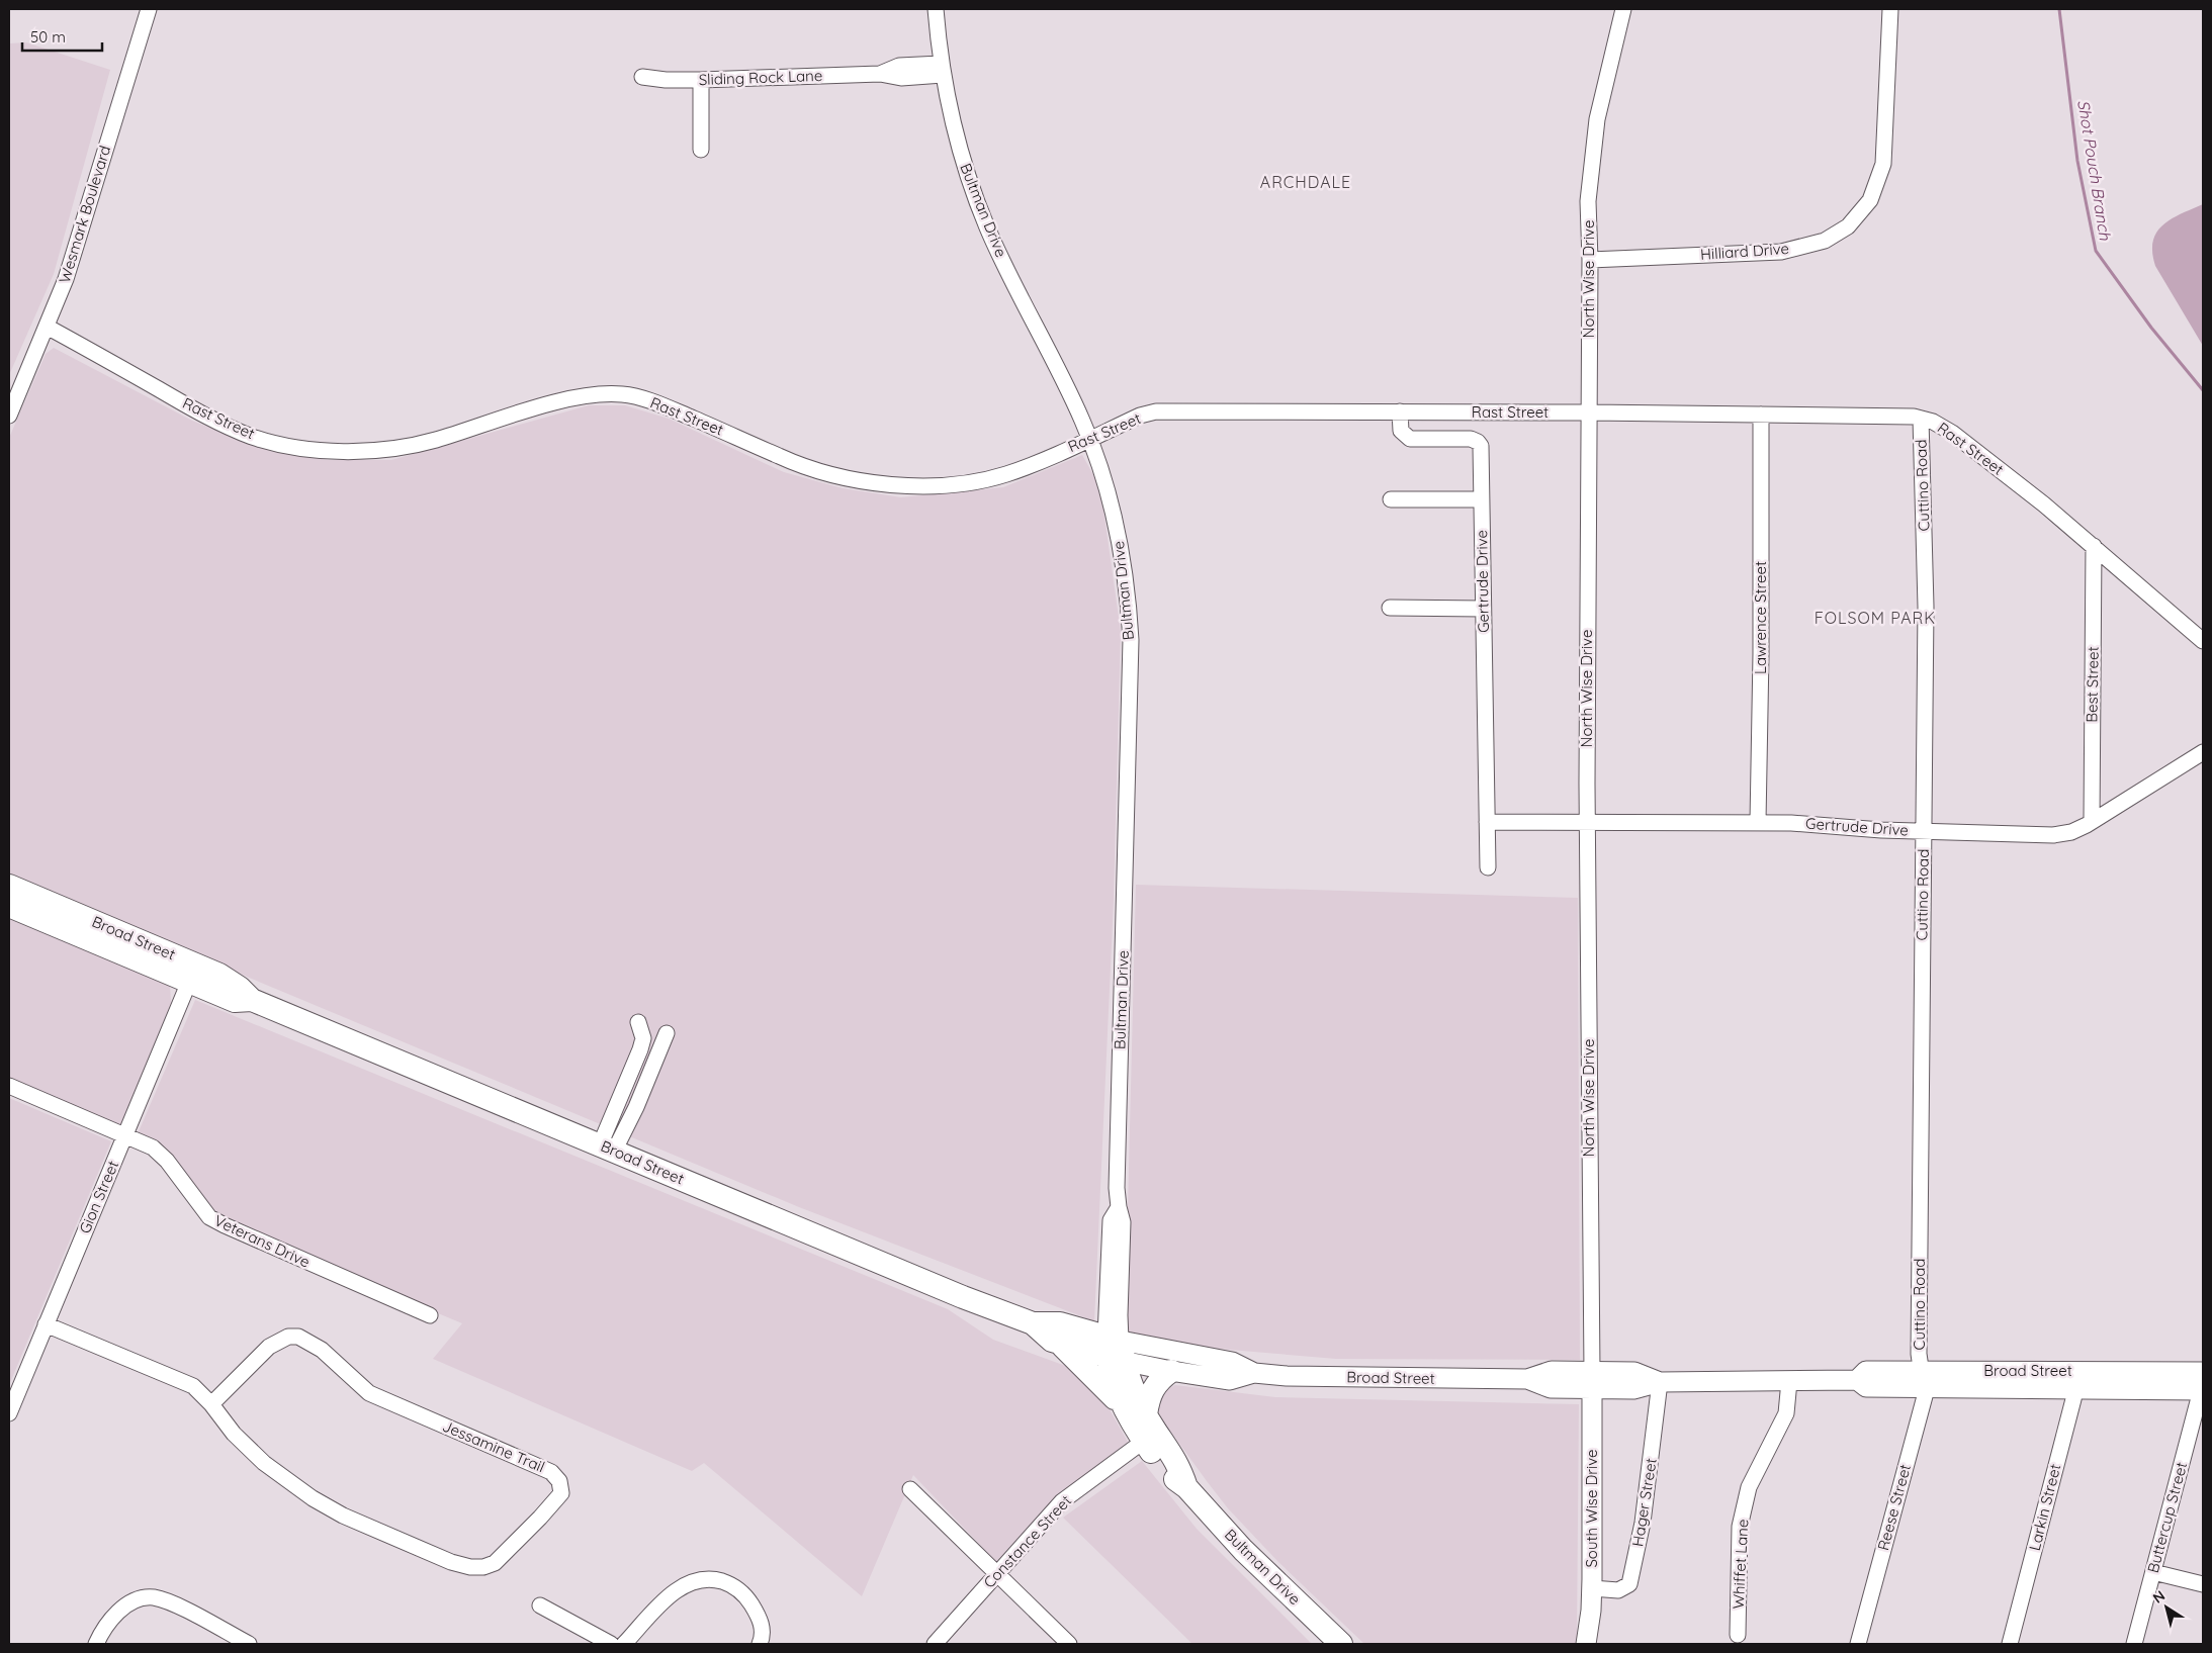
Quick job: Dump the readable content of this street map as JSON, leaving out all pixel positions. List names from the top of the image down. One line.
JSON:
{"streets":{"highway":["Bultman Drive","Broad Street"],"main road":["South Wise Drive"],"street":["Sliding Rock Lane","Wesmark Boulevard","Hilliard Drive","North Wise Drive","Rast Street","Cuttino Road","Gertrude Drive","Lawrence Street","Best Street","Gion Street","Veterans Drive","Jessamine Trail","Hager Street","Reese Street","Larkin Street","Buttercup Street","Constance Street","Whiffet Lane"]},"crossings":[["Sliding Rock Lane","Bultman Drive"],["Bultman Drive","Rast Street"],["Bultman Drive","Broad Street"],["Bultman Drive","Constance Street"],["Wesmark Boulevard","Rast Street"],["Hilliard Drive","North Wise Drive"],["North Wise Drive","Rast Street"],["North Wise Drive","Gertrude Drive"],["North Wise Drive","Broad Street"],["North Wise Drive","South Wise Drive"],["Rast Street","Cuttino Road"],["Rast Street","Gertrude Drive"],["Rast Street","Lawrence Street"],["Rast Street","Best Street"],["Cuttino Road","Gertrude Drive"],["Cuttino Road","Broad Street"],["Cuttino Road","Reese Street"],["Gertrude Drive","Lawrence Street"],["Gertrude Drive","Best Street"],["Broad Street","Gion Street"],["Broad Street","Hager Street"],["Broad Street","Reese Street"],["Broad Street","Larkin Street"],["Broad Street","South Wise Drive"],["Broad Street","Buttercup Street"],["Broad Street","Whiffet Lane"],["Gion Street","Veterans Drive"],["Gion Street","Jessamine Trail"],["Hager Street","South Wise Drive"]],"districts":["ARCHDALE","FOLSOM PARK"],"water":["Shot Pouch Branch"],"scale_bar":"50 m","north":"top left"}
